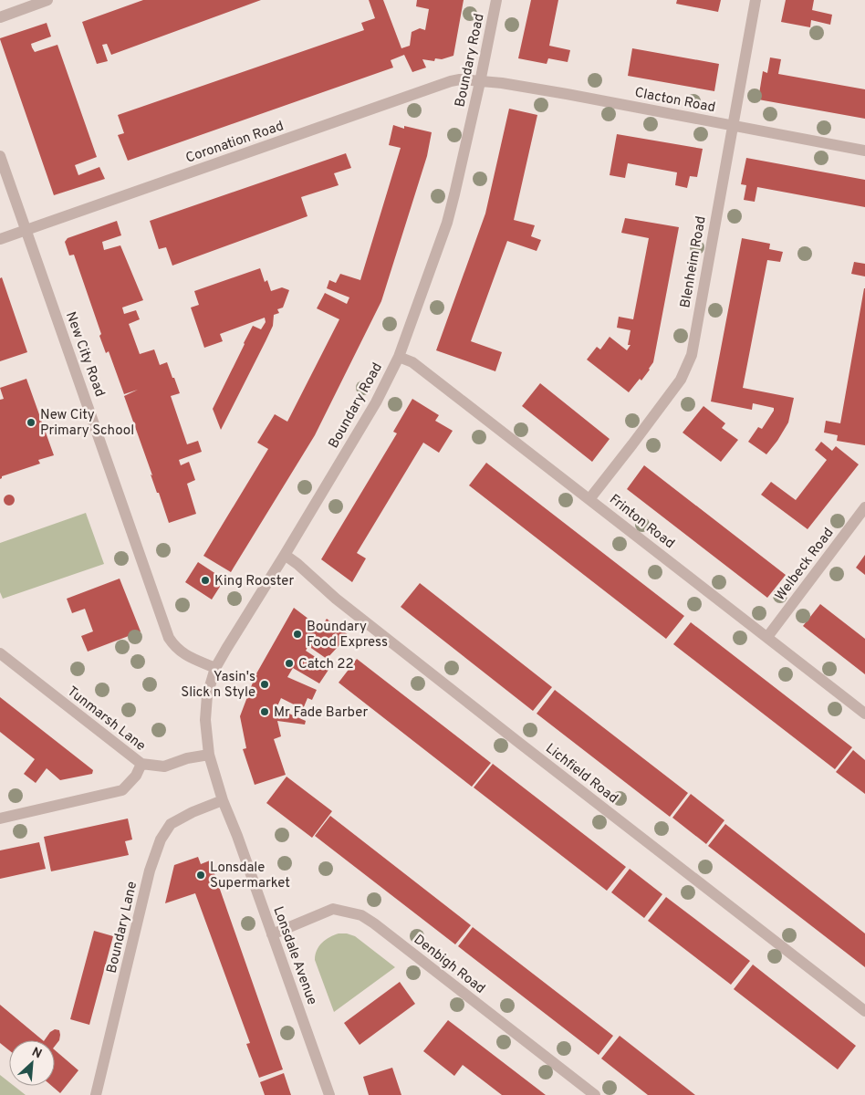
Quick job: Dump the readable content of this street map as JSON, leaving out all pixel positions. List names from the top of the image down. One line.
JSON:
{"streets":{"street":["Boundary Road","Clacton Road","Coronation Road","Blenheim Road","New City Road","Frinton Road","Welbeck Road","Tunmarsh Lane","Lichfield Road","Boundary Lane","Lonsdale Avenue","Denbigh Road"]},"crossings":[["Boundary Road","Clacton Road"],["Boundary Road","Coronation Road"],["Boundary Road","New City Road"],["Boundary Road","Frinton Road"],["Boundary Road","Tunmarsh Lane"],["Boundary Road","Lichfield Road"],["Boundary Road","Boundary Lane"],["Boundary Road","Lonsdale Avenue"],["Clacton Road","Coronation Road"],["Clacton Road","Blenheim Road"],["Coronation Road","New City Road"],["Blenheim Road","Frinton Road"],["Frinton Road","Welbeck Road"],["Boundary Lane","Lonsdale Avenue"],["Lonsdale Avenue","Denbigh Road"]],"places":["New City Primary School","King Rooster","Boundary Food Express","Catch 22","Yasin's Slick n Style","Mr Fade Barber","Lonsdale Supermarket"],"north":"top right"}
